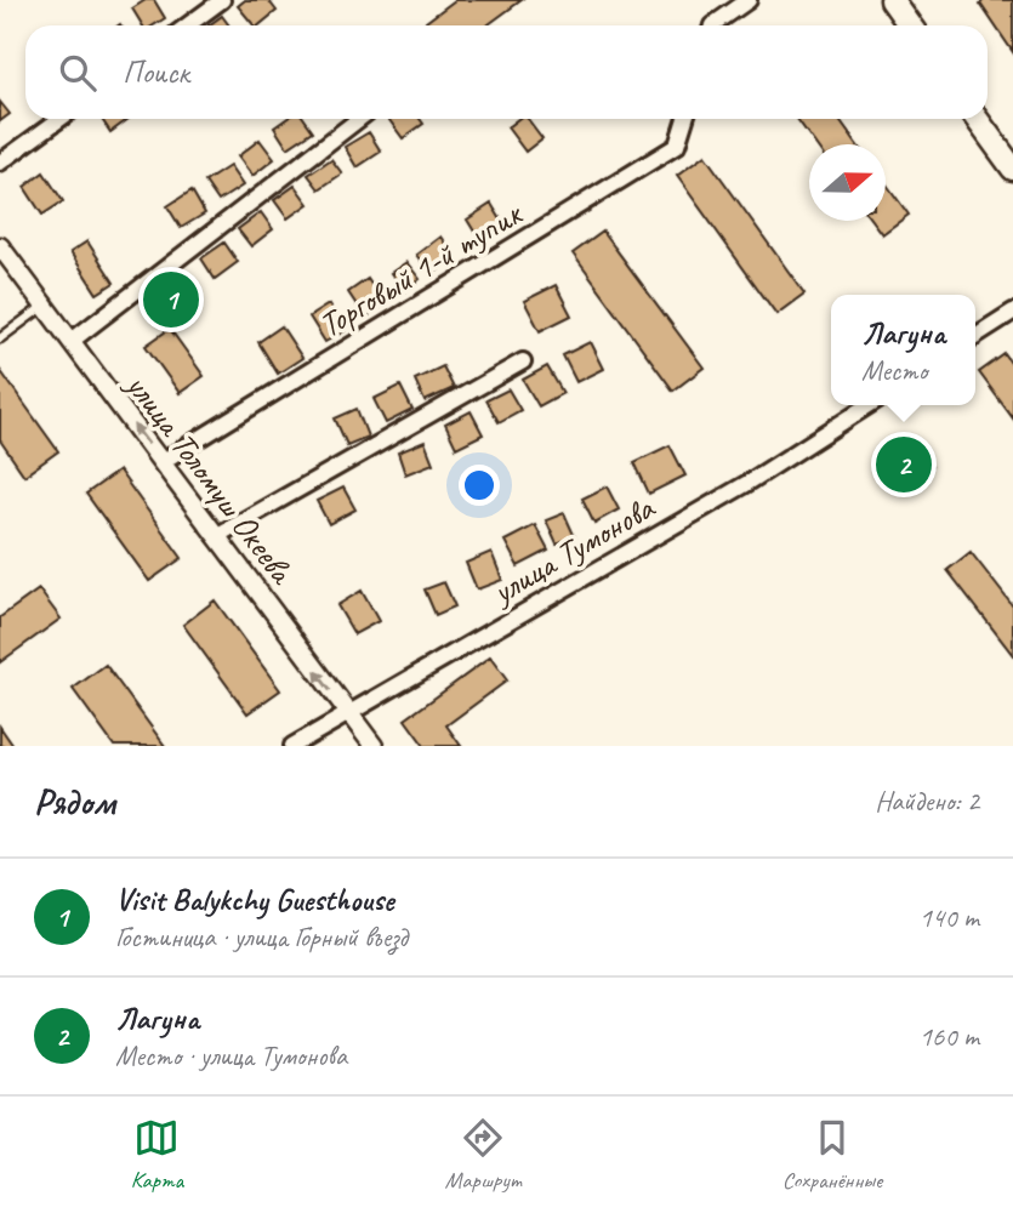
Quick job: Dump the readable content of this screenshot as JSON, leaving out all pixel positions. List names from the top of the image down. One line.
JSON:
{"streets":{"street":["Торговый 1-й тупик","улица Толомуш Океева","улица Тумонова"]},"crossings":[["Торговый 1-й тупик","улица Толомуш Океева"],["улица Толомуш Океева","улица Тумонова"]],"one_way":["улица Толомуш Океева"],"north":"right","page":{"search":"Поиск","pins":["1","2"],"popup":["Лагуна","Место"],"heading":["Рядом","Найдено: 2"],"list":[{"mark":"1","name":"Visit Balykchy Guesthouse","note":"Гостиница · улица Горный въезд","value":"140 m"},{"mark":"2","name":"Лагуна","note":"Место · улица Тумонова","value":"160 m"}],"nav":["Карта","Маршрут","Сохранённые"]}}
